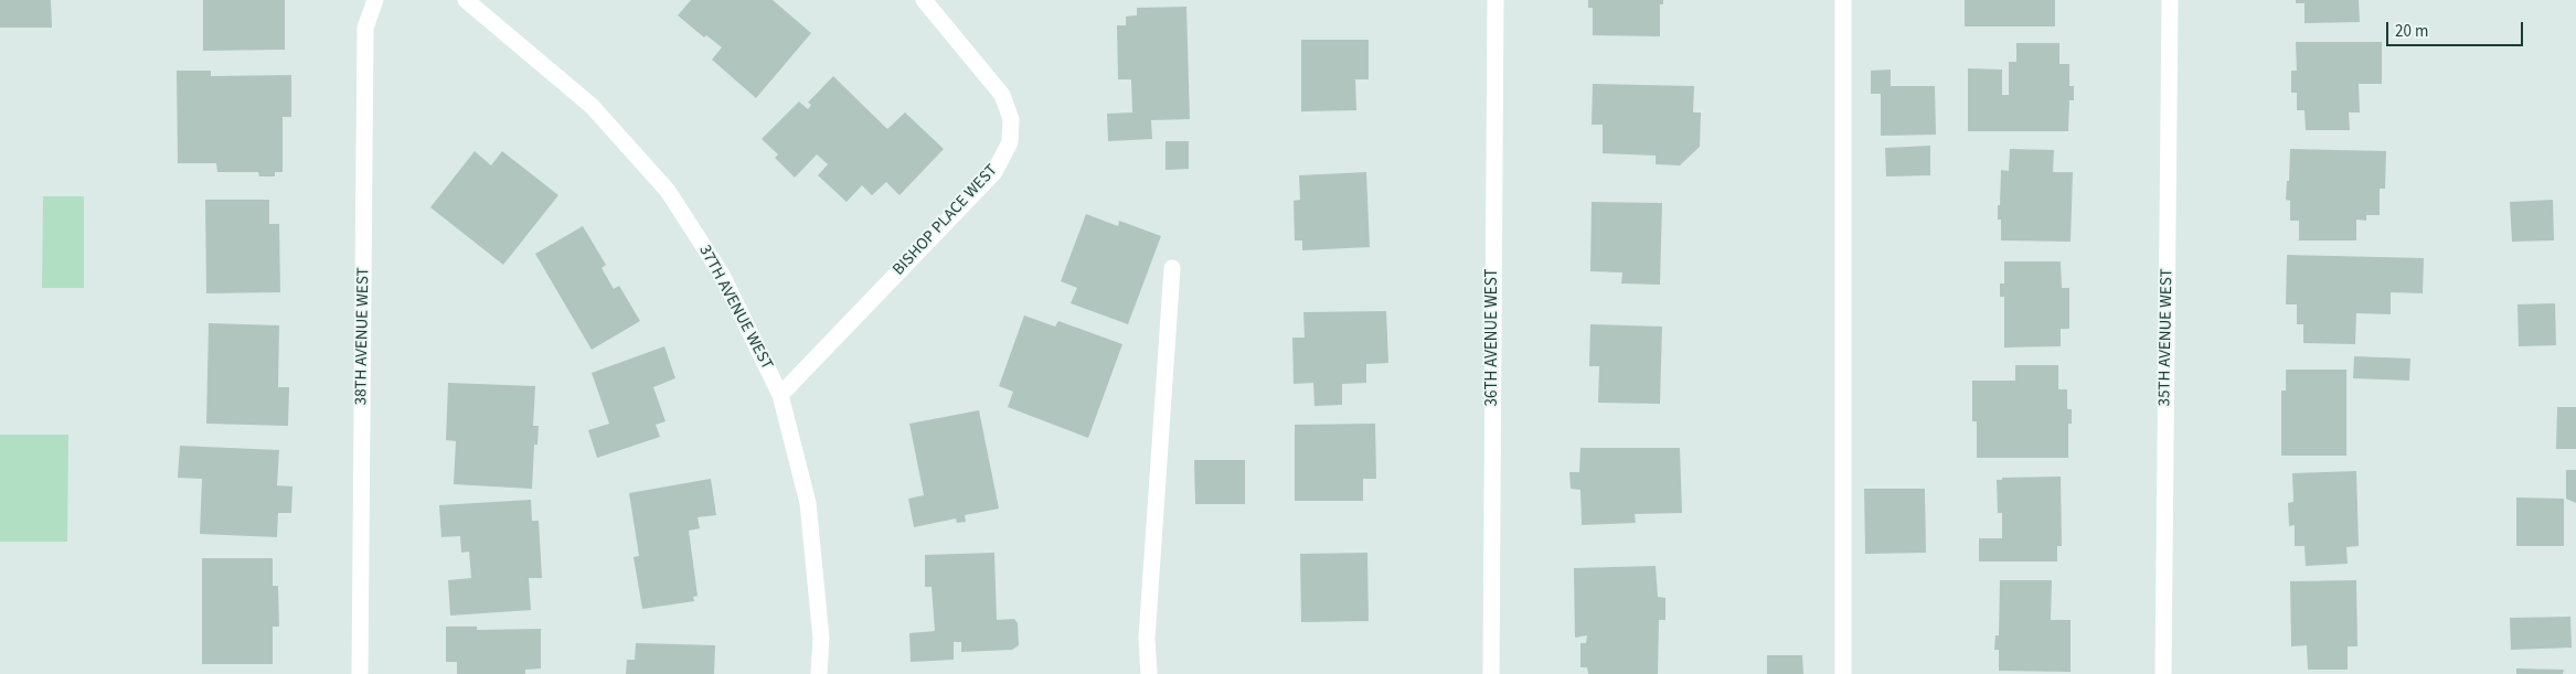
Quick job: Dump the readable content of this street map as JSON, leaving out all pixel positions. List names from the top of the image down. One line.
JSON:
{"streets":{"street":["BISHOP PLACE WEST","37TH AVENUE WEST","38TH AVENUE WEST","36TH AVENUE WEST","35TH AVENUE WEST"]},"crossings":[["BISHOP PLACE WEST","37TH AVENUE WEST"]],"scale_bar":"20 m"}
